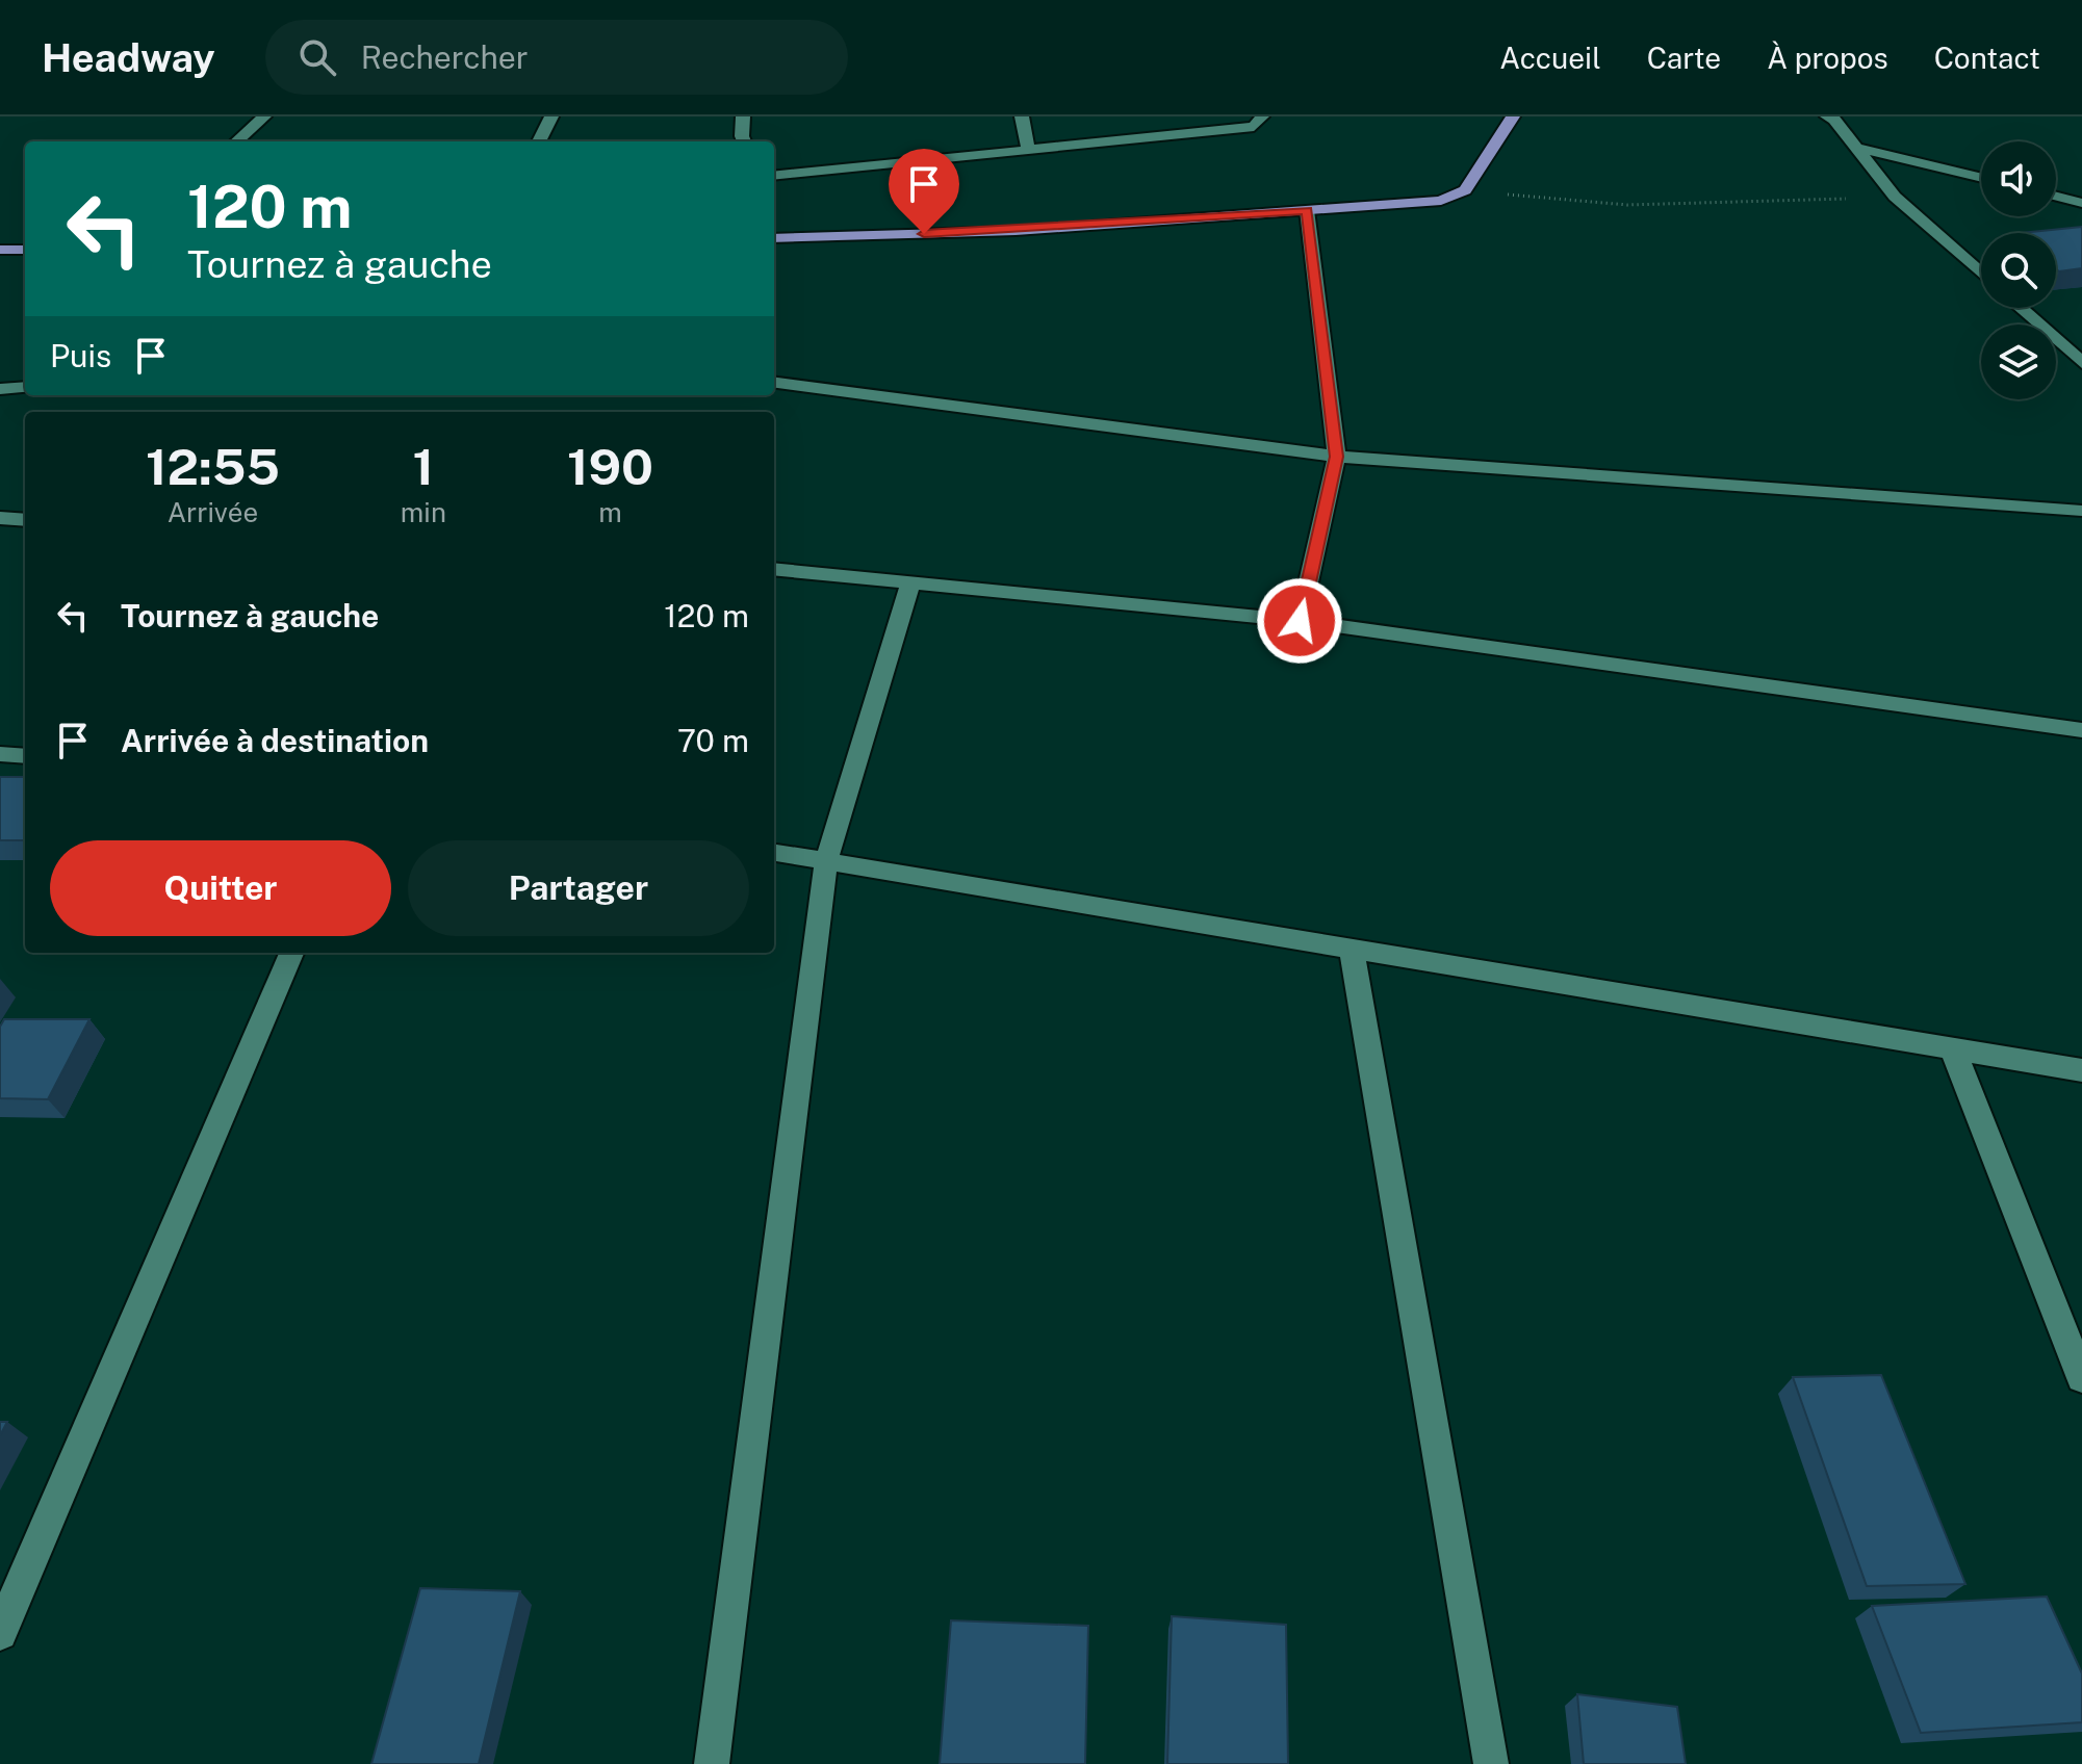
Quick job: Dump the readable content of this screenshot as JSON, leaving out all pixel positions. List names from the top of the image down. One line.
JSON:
{"page":{"header":"Headway","search":"Rechercher","nav":["Accueil","Carte","À propos","Contact"],"turn":["120 m","Tournez à gauche"],"then":"Puis","eta":["12:55","Arrivée","1","min","190","m"],"list":[{"name":"Tournez à gauche","value":"120 m"},{"name":"Arrivée à destination","value":"70 m"}],"buttons":["Quitter","Partager"]}}
